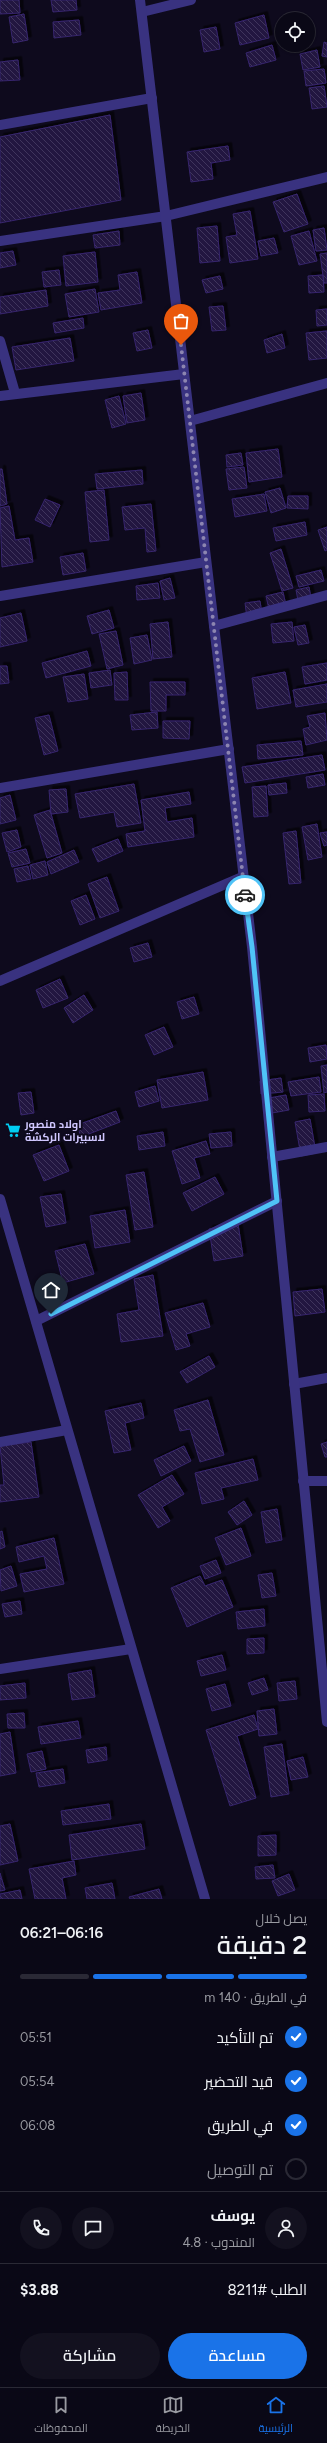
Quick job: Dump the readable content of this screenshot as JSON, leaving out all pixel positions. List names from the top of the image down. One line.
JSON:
{"places":{"supermarket":["اولاد منصور لاسبيرات الركشة"]},"page":{"heading":["2 دقيقة","يصل خلال","06:16–06:21"],"panel":["يوسف","المندوب · 4.8","الطلب #8211","$3.88"],"bar":"في الطريق · 140 m","list":[["تم التأكيد","05:51"],["قيد التحضير","05:54"],["في الطريق","06:08"],"تم التوصيل"],"buttons":["مساعدة","مشاركة"],"tabs":["الرئيسية","الخريطة","المحفوظات"]}}
